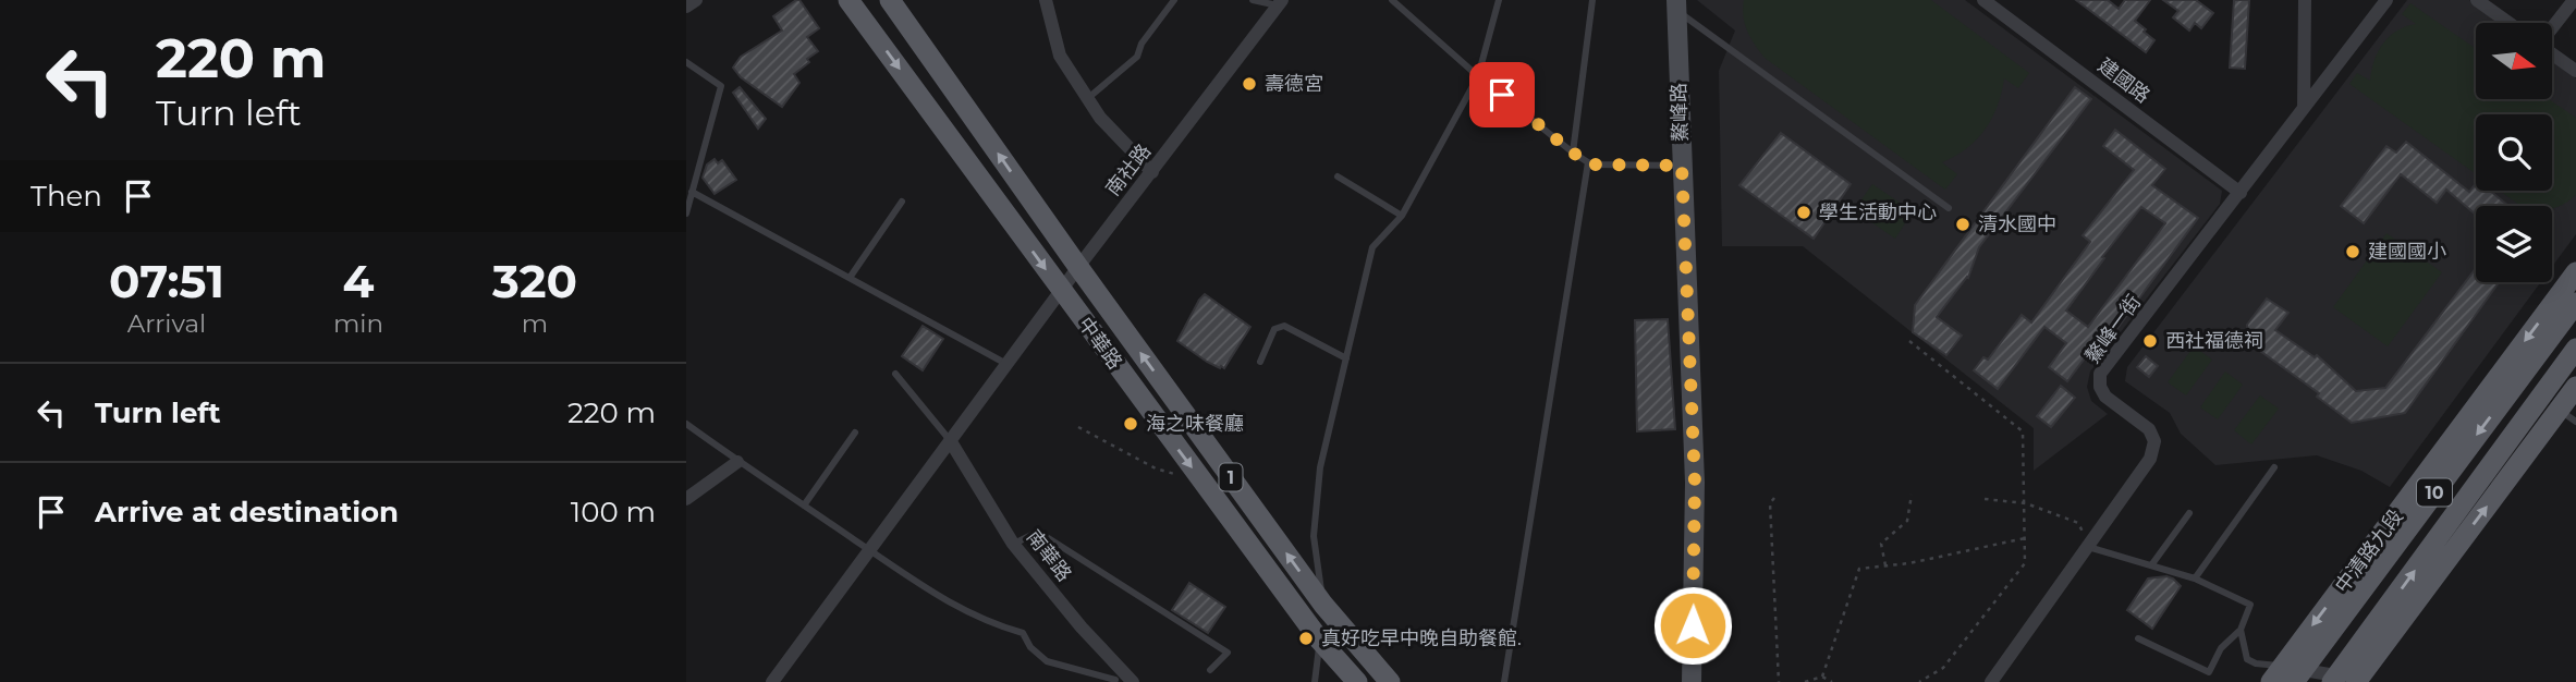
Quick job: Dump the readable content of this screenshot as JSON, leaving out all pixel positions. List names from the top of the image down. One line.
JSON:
{"streets":{"main road":["中華路","1","10","中清路九段"],"street":["建國路","鰲峰路","南社路","鰲峰一街","南華路"]},"crossings":[["建國路","鰲峰一街"],["南社路","中華路"],["南社路","南華路"]],"places":["壽德宮","學生活動中心","清水國中","建國國小","西社福德祠","海之味餐廳","真好吃早中晚自助餐館."],"north":"right","page":{"turn":["220 m","Turn left"],"then":"Then","eta":["07:51","Arrival","4","min","320","m"],"list":[{"name":"Turn left","value":"220 m"},{"name":"Arrive at destination","value":"100 m"}]}}
